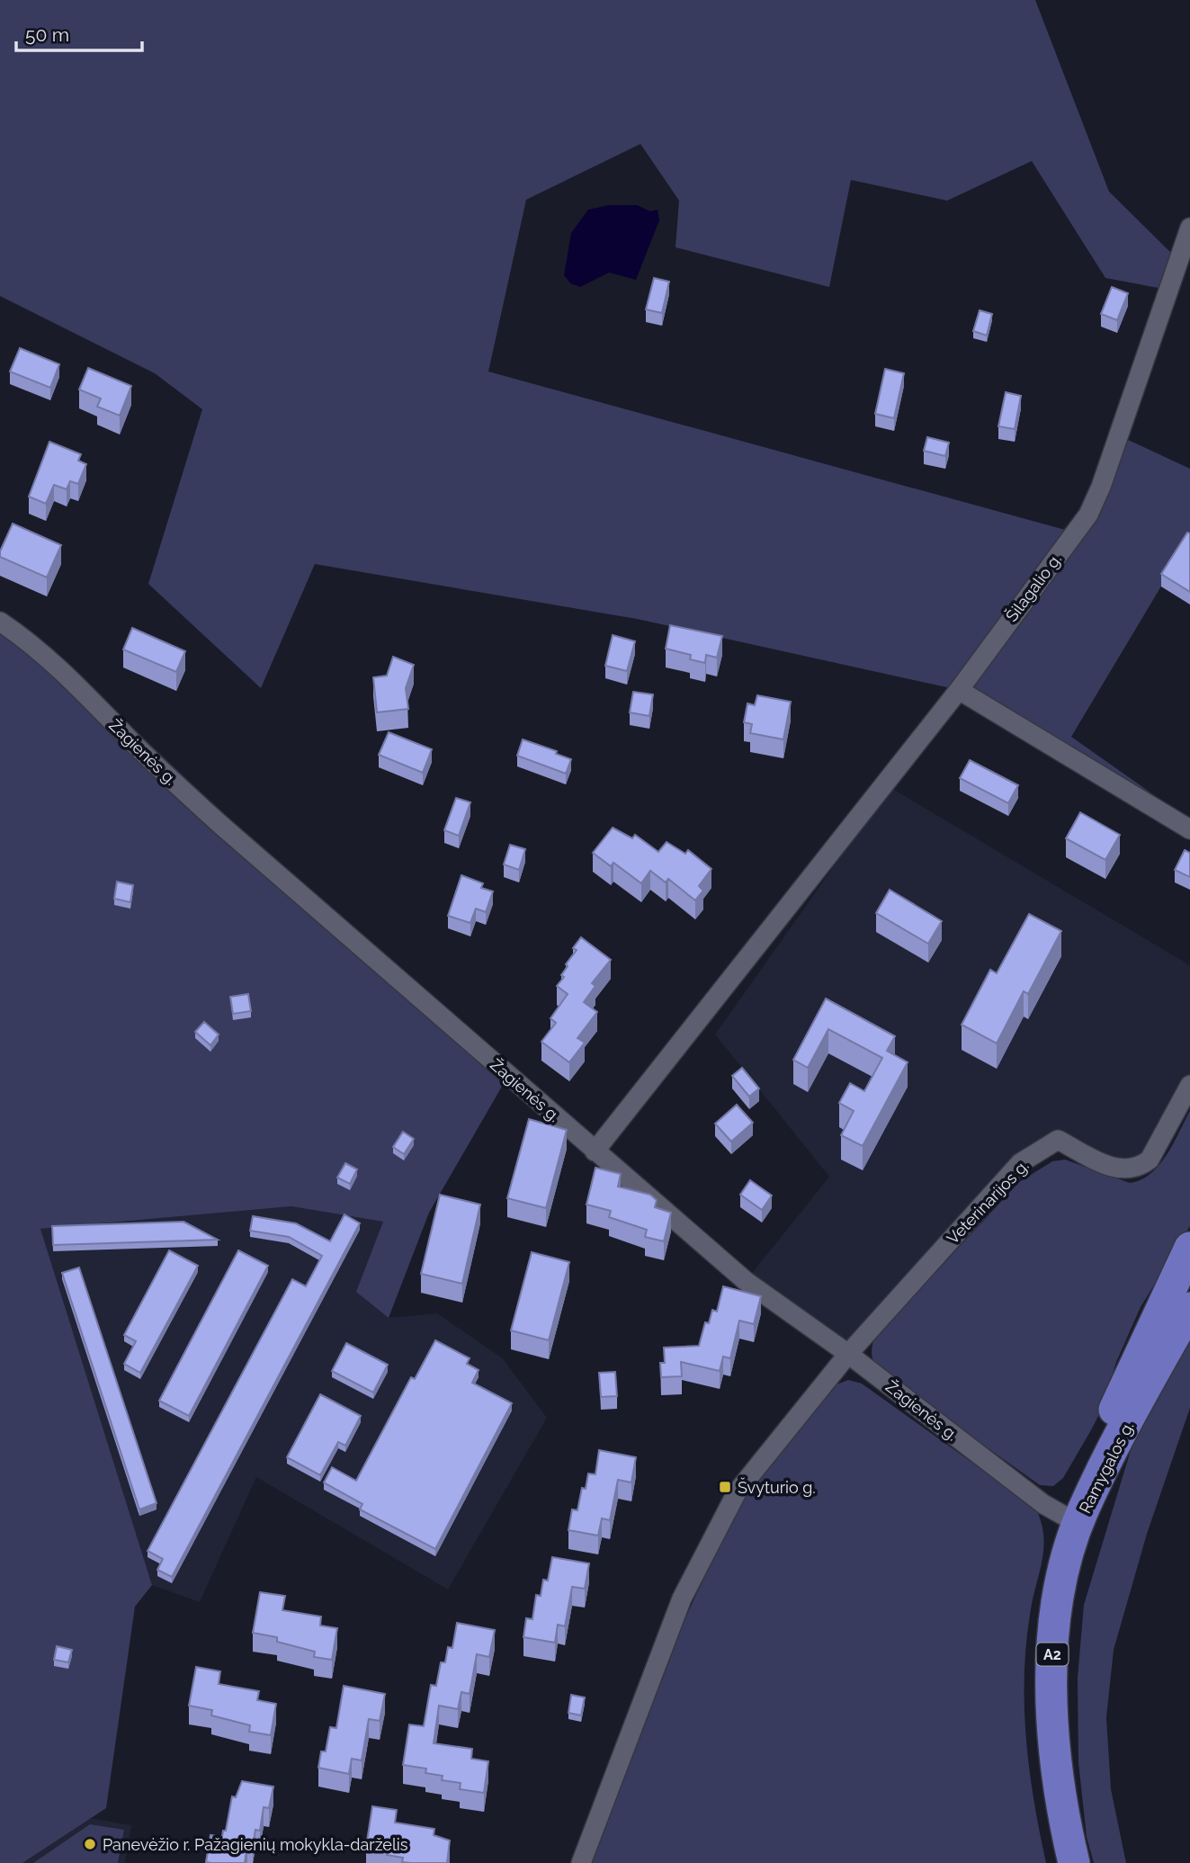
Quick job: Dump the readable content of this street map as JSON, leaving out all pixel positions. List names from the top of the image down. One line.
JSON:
{"streets":{"highway":["Ramygalos g.","A2"],"street":["Šilagalio g.","Žagienės g.","Veterinarijos g."]},"crossings":[["Šilagalio g.","Žagienės g."],["Žagienės g.","Veterinarijos g."],["Žagienės g.","Ramygalos g."],["Žagienės g.","A2"],["Ramygalos g.","A2"]],"places":{"transit":["Švyturio g."],"other":["Panevėžio r. Pažagienių mokykla-darželis"]},"scale_bar":"50 m"}
